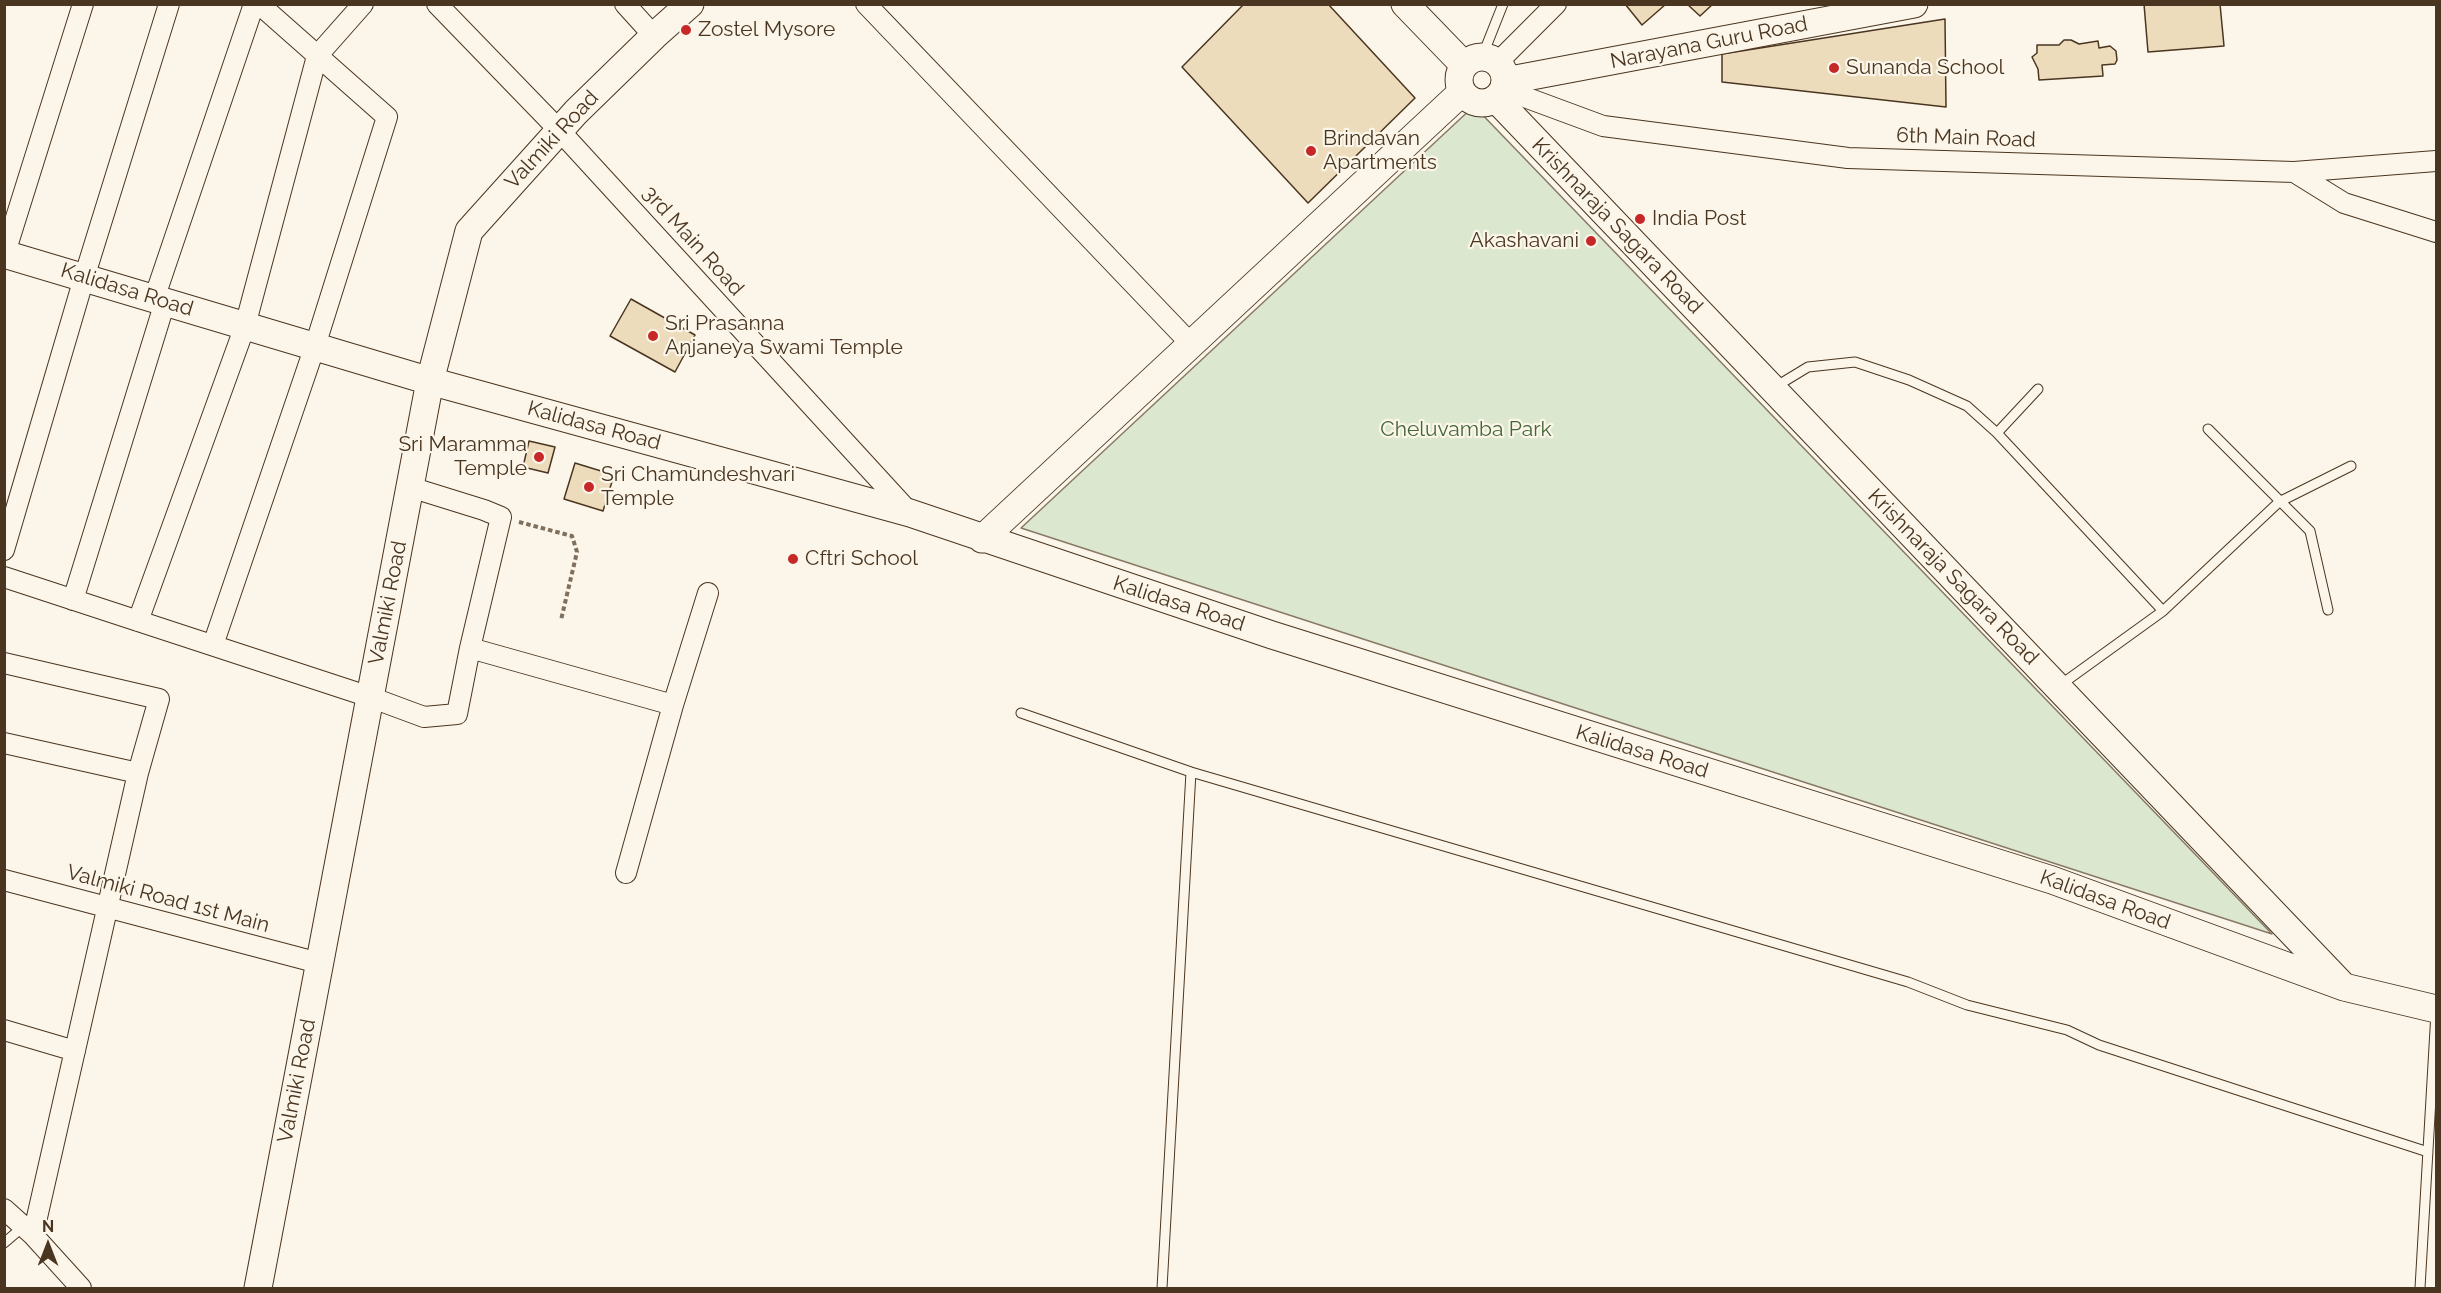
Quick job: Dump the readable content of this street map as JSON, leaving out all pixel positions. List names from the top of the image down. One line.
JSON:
{"streets":{"street":["Narayana Guru Road","6th Main Road","Valmiki Road","Krishnaraja Sagara Road","3rd Main Road","Kalidasa Road","Valmiki Road 1st Main"]},"crossings":[["Narayana Guru Road","6th Main Road"],["Narayana Guru Road","Krishnaraja Sagara Road"],["6th Main Road","Krishnaraja Sagara Road"],["Valmiki Road","3rd Main Road"],["Valmiki Road","Kalidasa Road"],["Valmiki Road","Valmiki Road 1st Main"],["Krishnaraja Sagara Road","Kalidasa Road"],["3rd Main Road","Kalidasa Road"]],"parks":["Cheluvamba Park"],"places":["Zostel Mysore","Sunanda School","Brindavan Apartments","India Post","Akashavani","Sri Prasanna Anjaneya Swami Temple","Sri Maramma Temple","Sri Chamundeshvari Temple","Cftri School"],"north":"top"}
